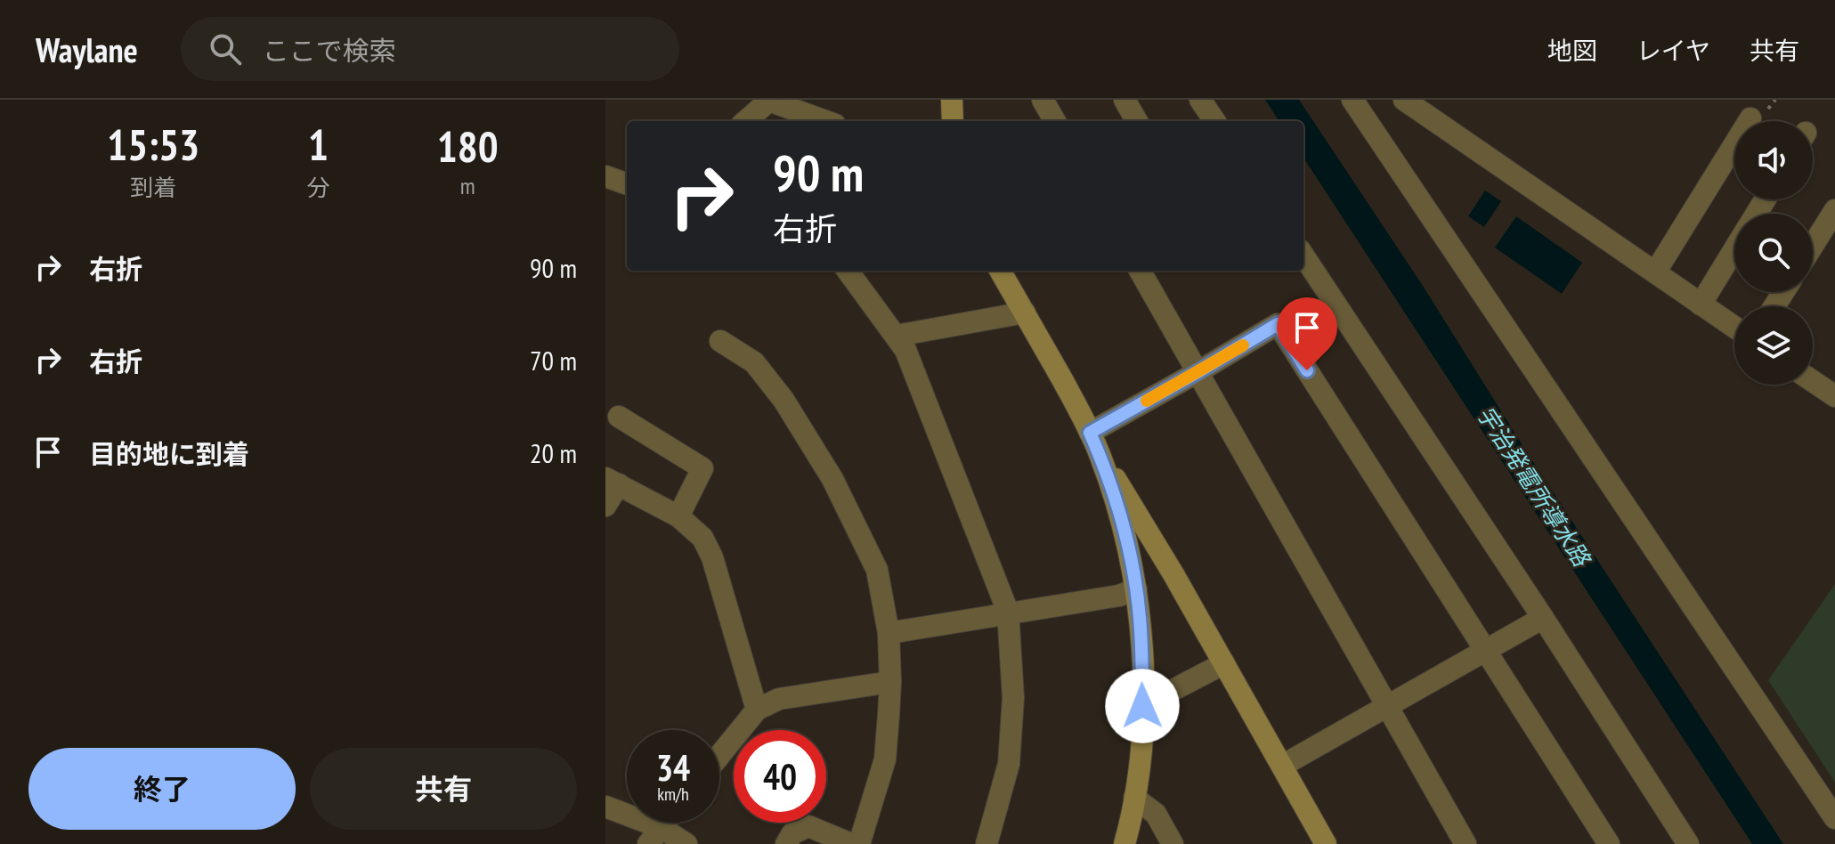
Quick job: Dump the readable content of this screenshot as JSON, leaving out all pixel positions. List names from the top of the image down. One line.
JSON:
{"water":["宇治発電所導水路"],"page":{"header":"Waylane","search":"ここで検索","nav":["地図","レイヤ","共有"],"eta":["15:53","到着","1","分","180","m"],"turn":["90 m","右折"],"list":[{"name":"右折","value":"90 m"},{"name":"右折","value":"70 m"},{"name":"目的地に到着","value":"20 m"}],"speed":"34 km/h","limit":"40","buttons":["終了","共有"]}}
